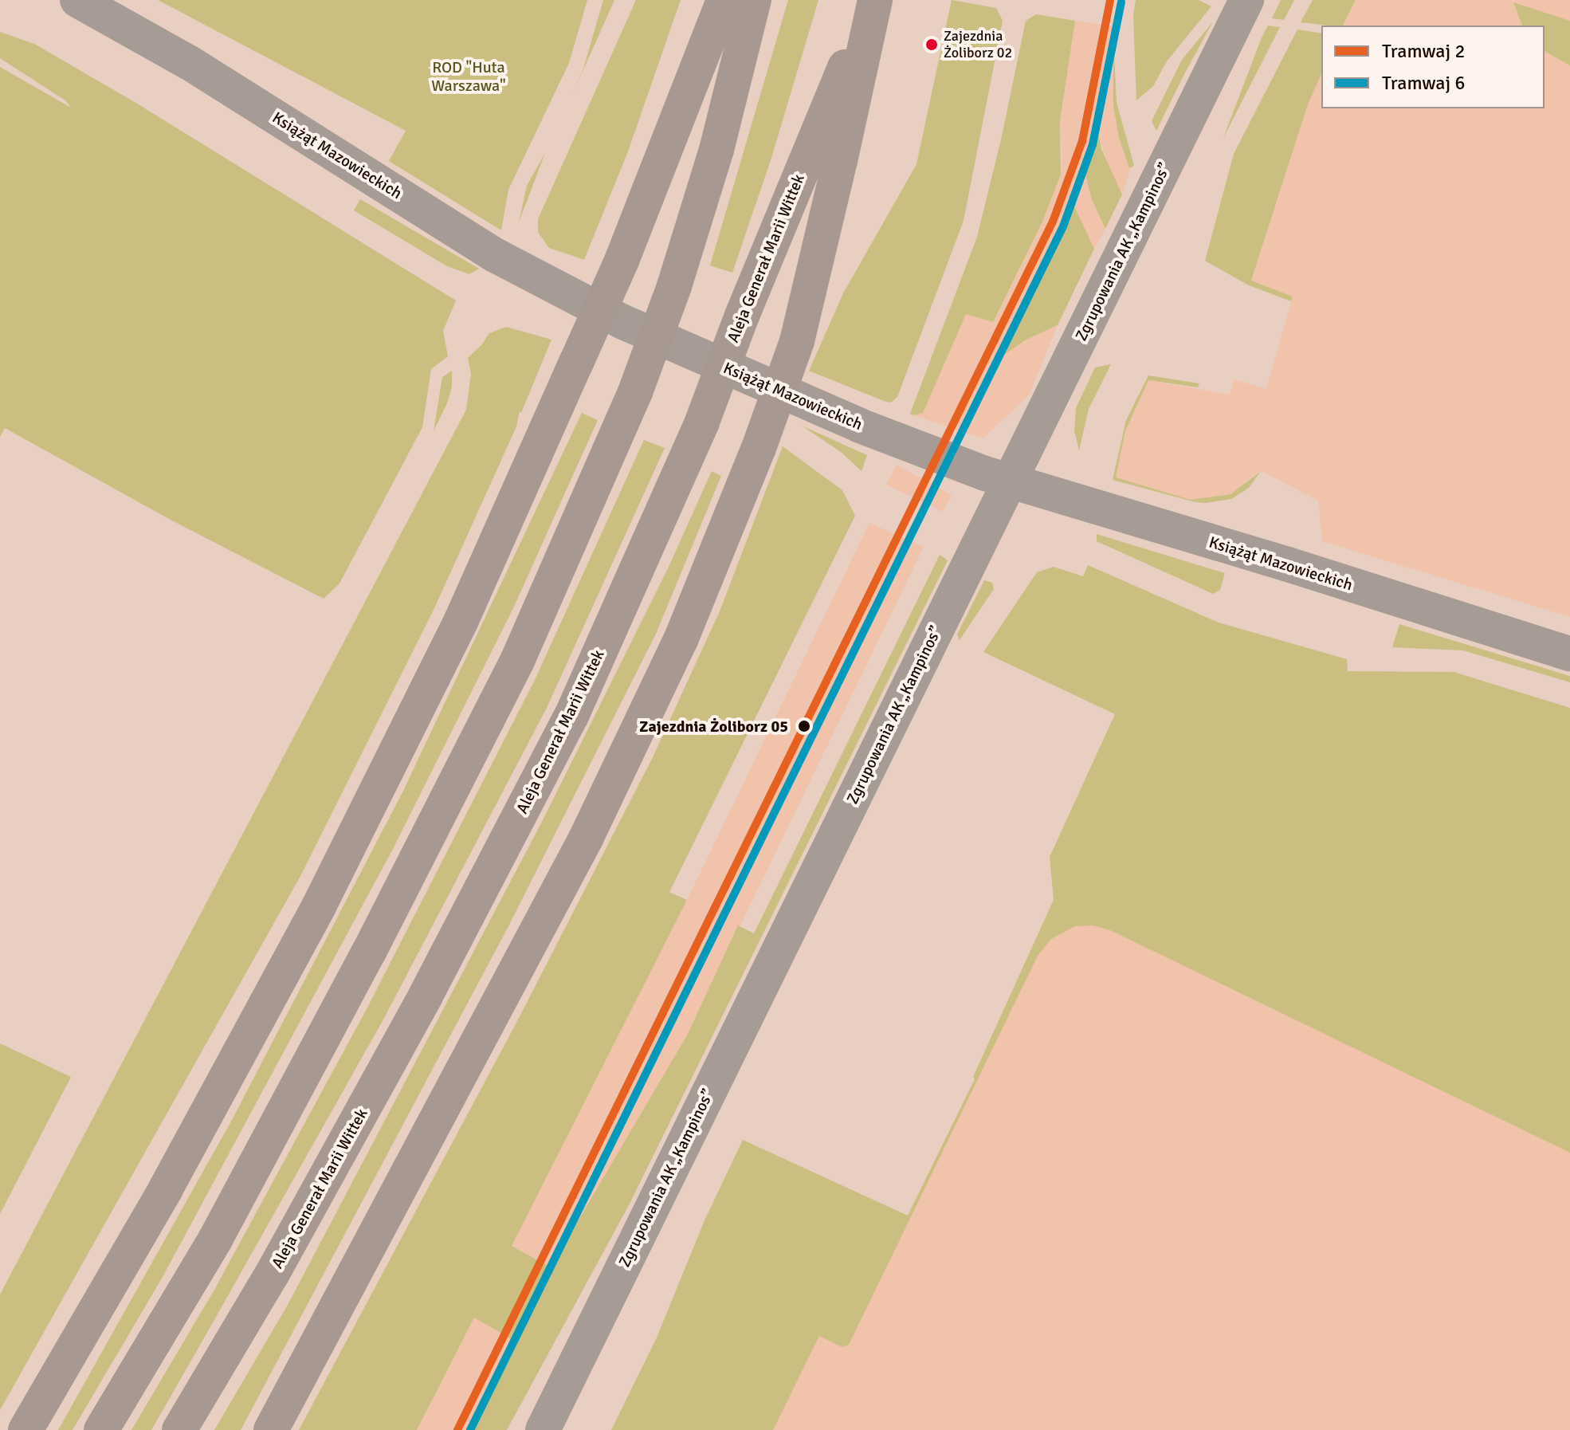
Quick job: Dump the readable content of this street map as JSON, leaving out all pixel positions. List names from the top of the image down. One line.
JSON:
{"streets":{"main road":["Aleja Generał Marii Wittek"],"street":["Książąt Mazowieckich","Zgrupowania AK „Kampinos”"]},"crossings":[["Książąt Mazowieckich","Zgrupowania AK „Kampinos”"]],"parks":["ROD \"Huta Warszawa\""],"places":["Zajezdnia Żoliborz 02","Zajezdnia Żoliborz 05"],"lines":["tram line 2","tram line 6"],"legend":["Tramwaj 2","Tramwaj 6"]}
